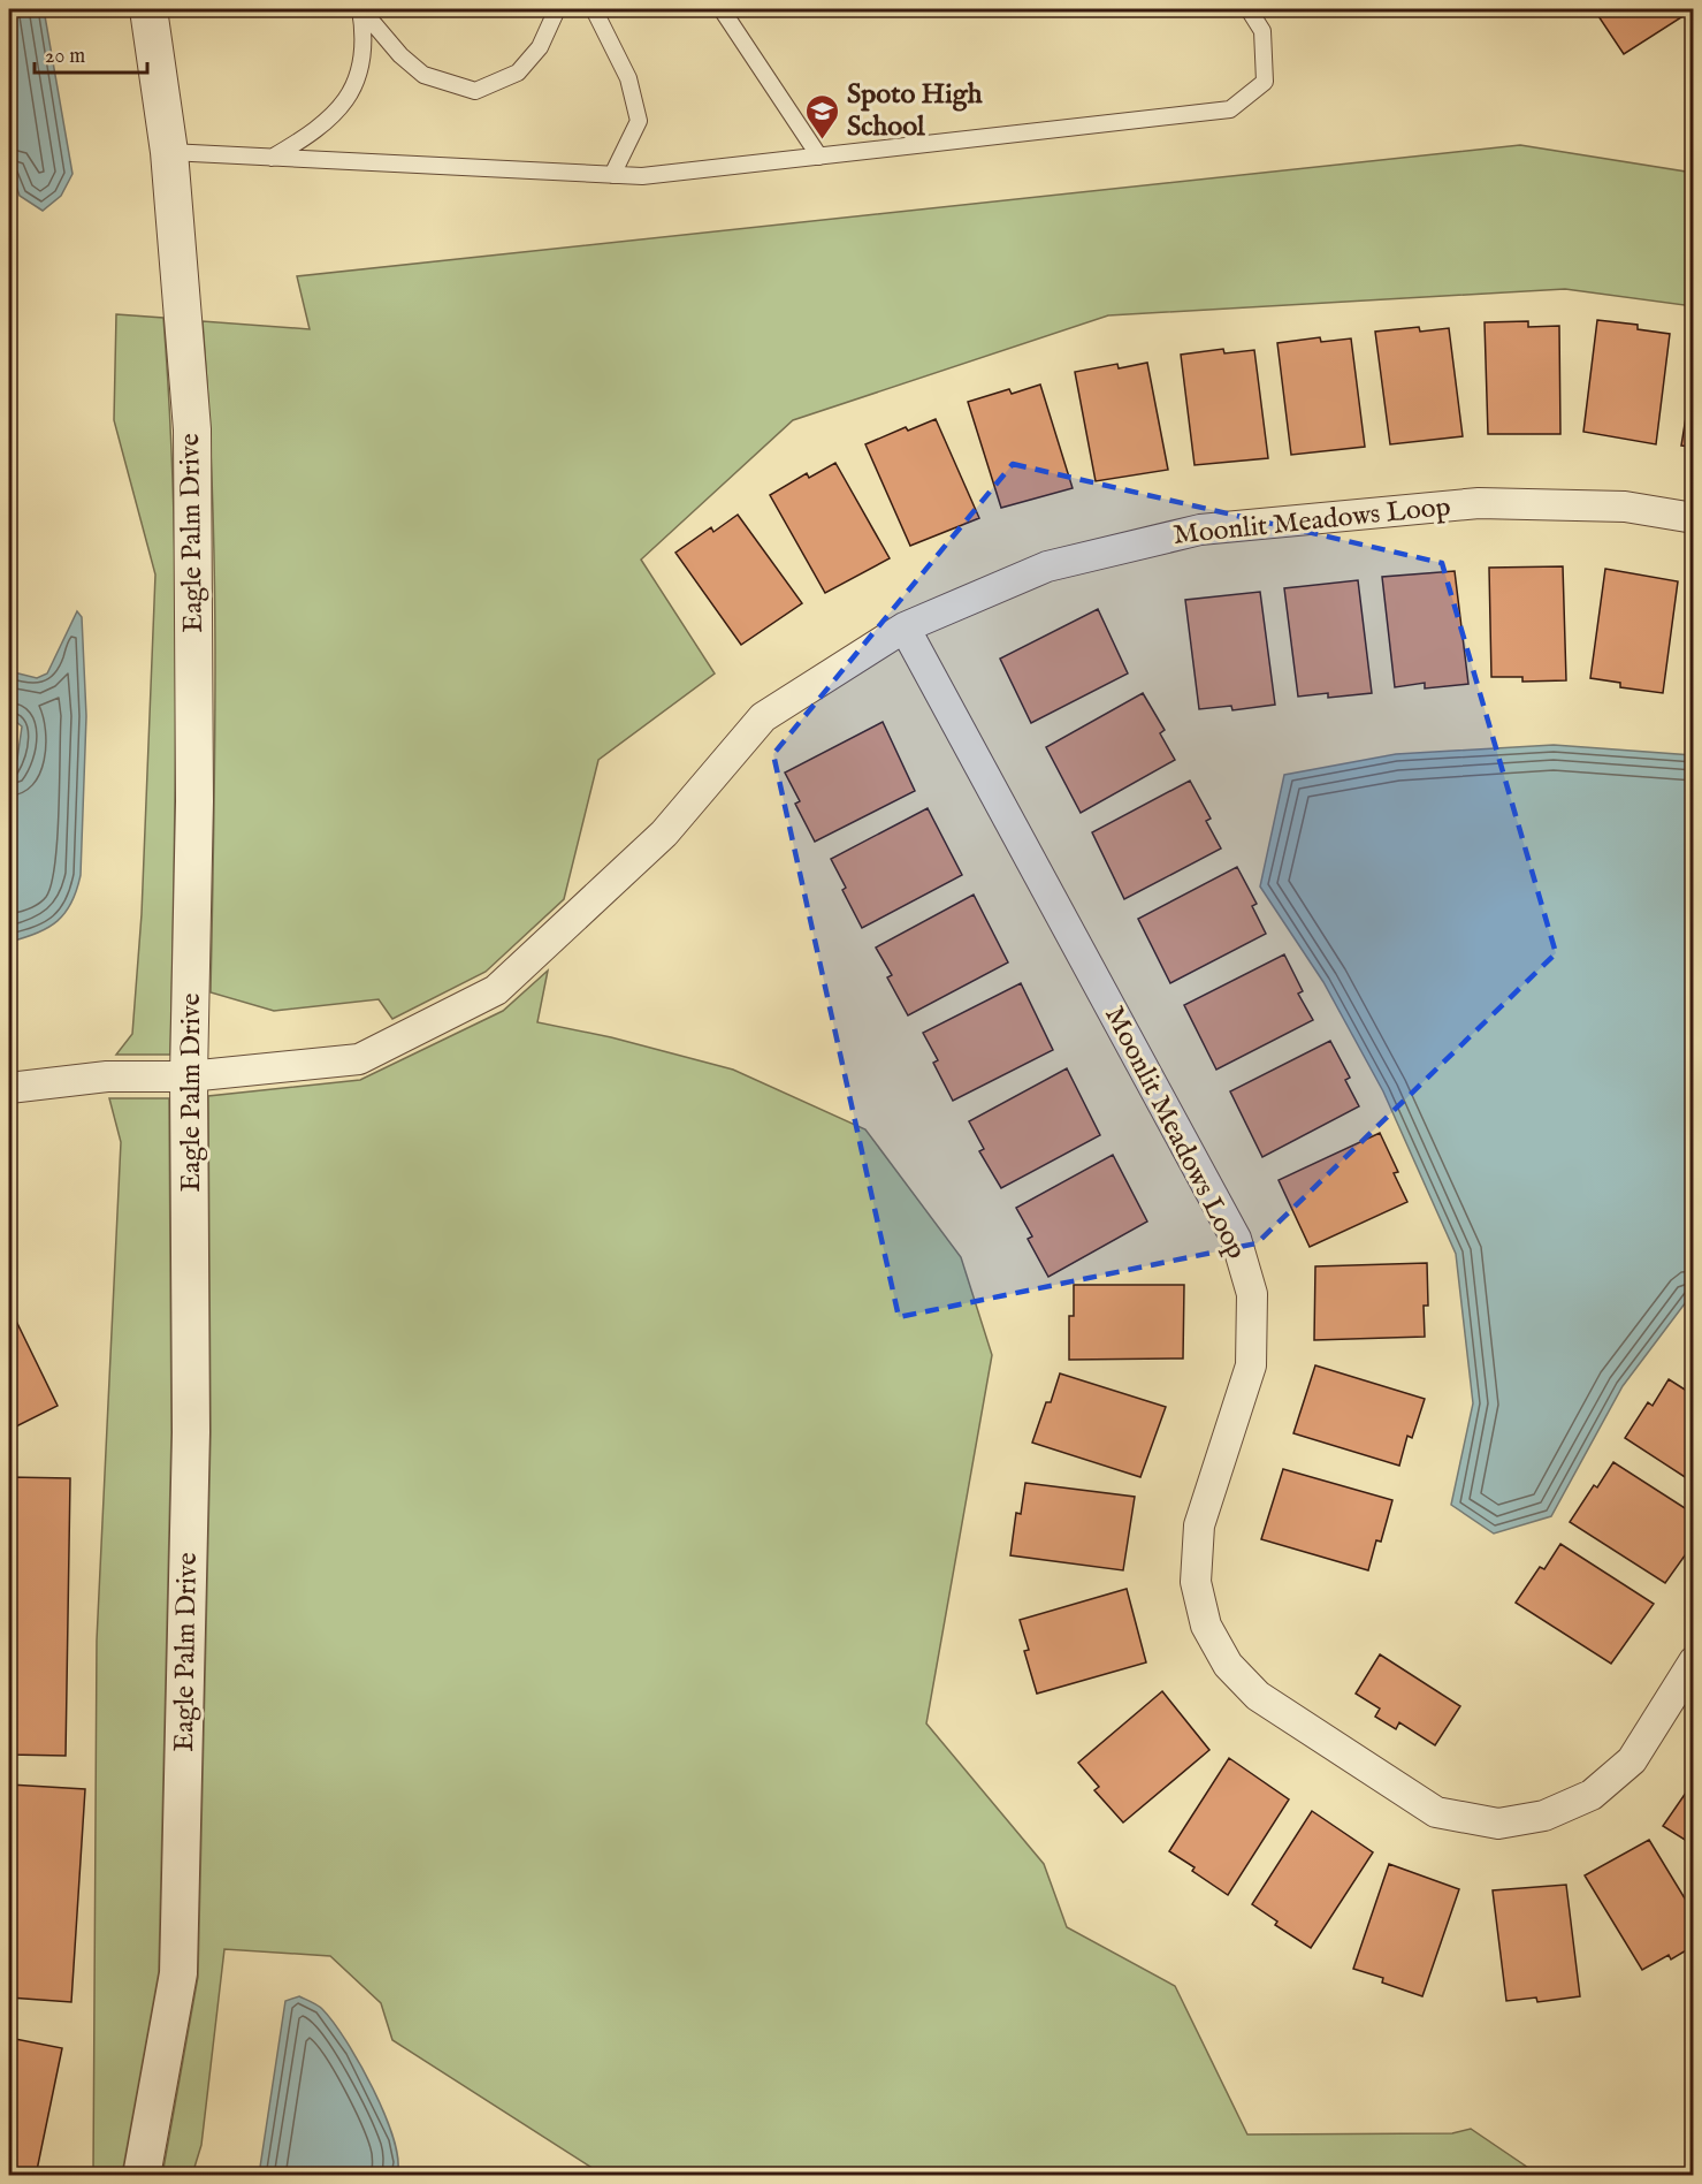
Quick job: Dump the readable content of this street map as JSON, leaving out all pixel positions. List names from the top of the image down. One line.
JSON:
{"streets":{"street":["Moonlit Meadows Loop","Eagle Palm Drive"]},"crossings":[["Moonlit Meadows Loop","Eagle Palm Drive"]],"places":{"school or university":["Spoto High School"]},"scale_bar":"20 m"}
